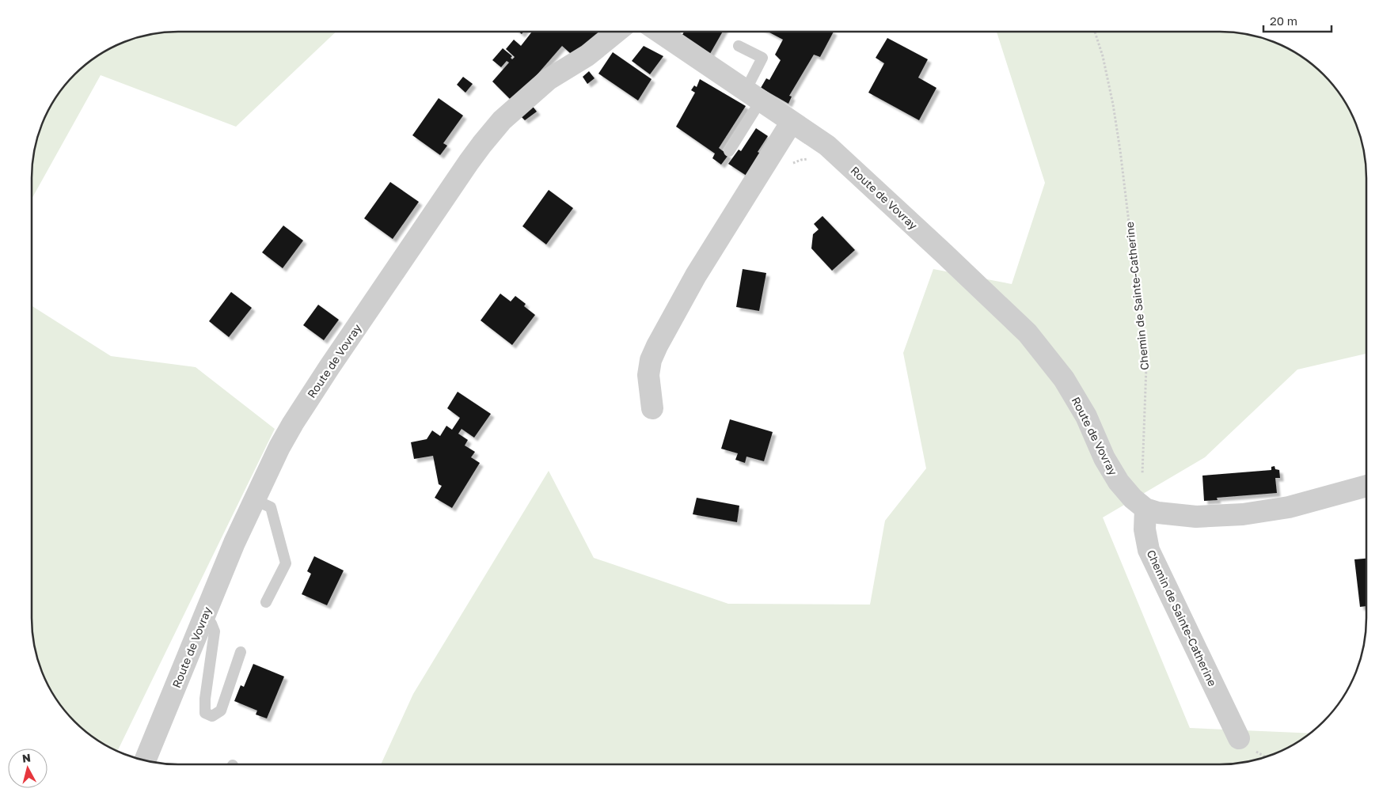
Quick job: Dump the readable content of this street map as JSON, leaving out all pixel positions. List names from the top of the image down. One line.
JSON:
{"streets":{"street":["Route de Vovray","Chemin de Sainte-Catherine"]},"crossings":[["Route de Vovray","Chemin de Sainte-Catherine"]],"scale_bar":"20 m","north":"top"}
